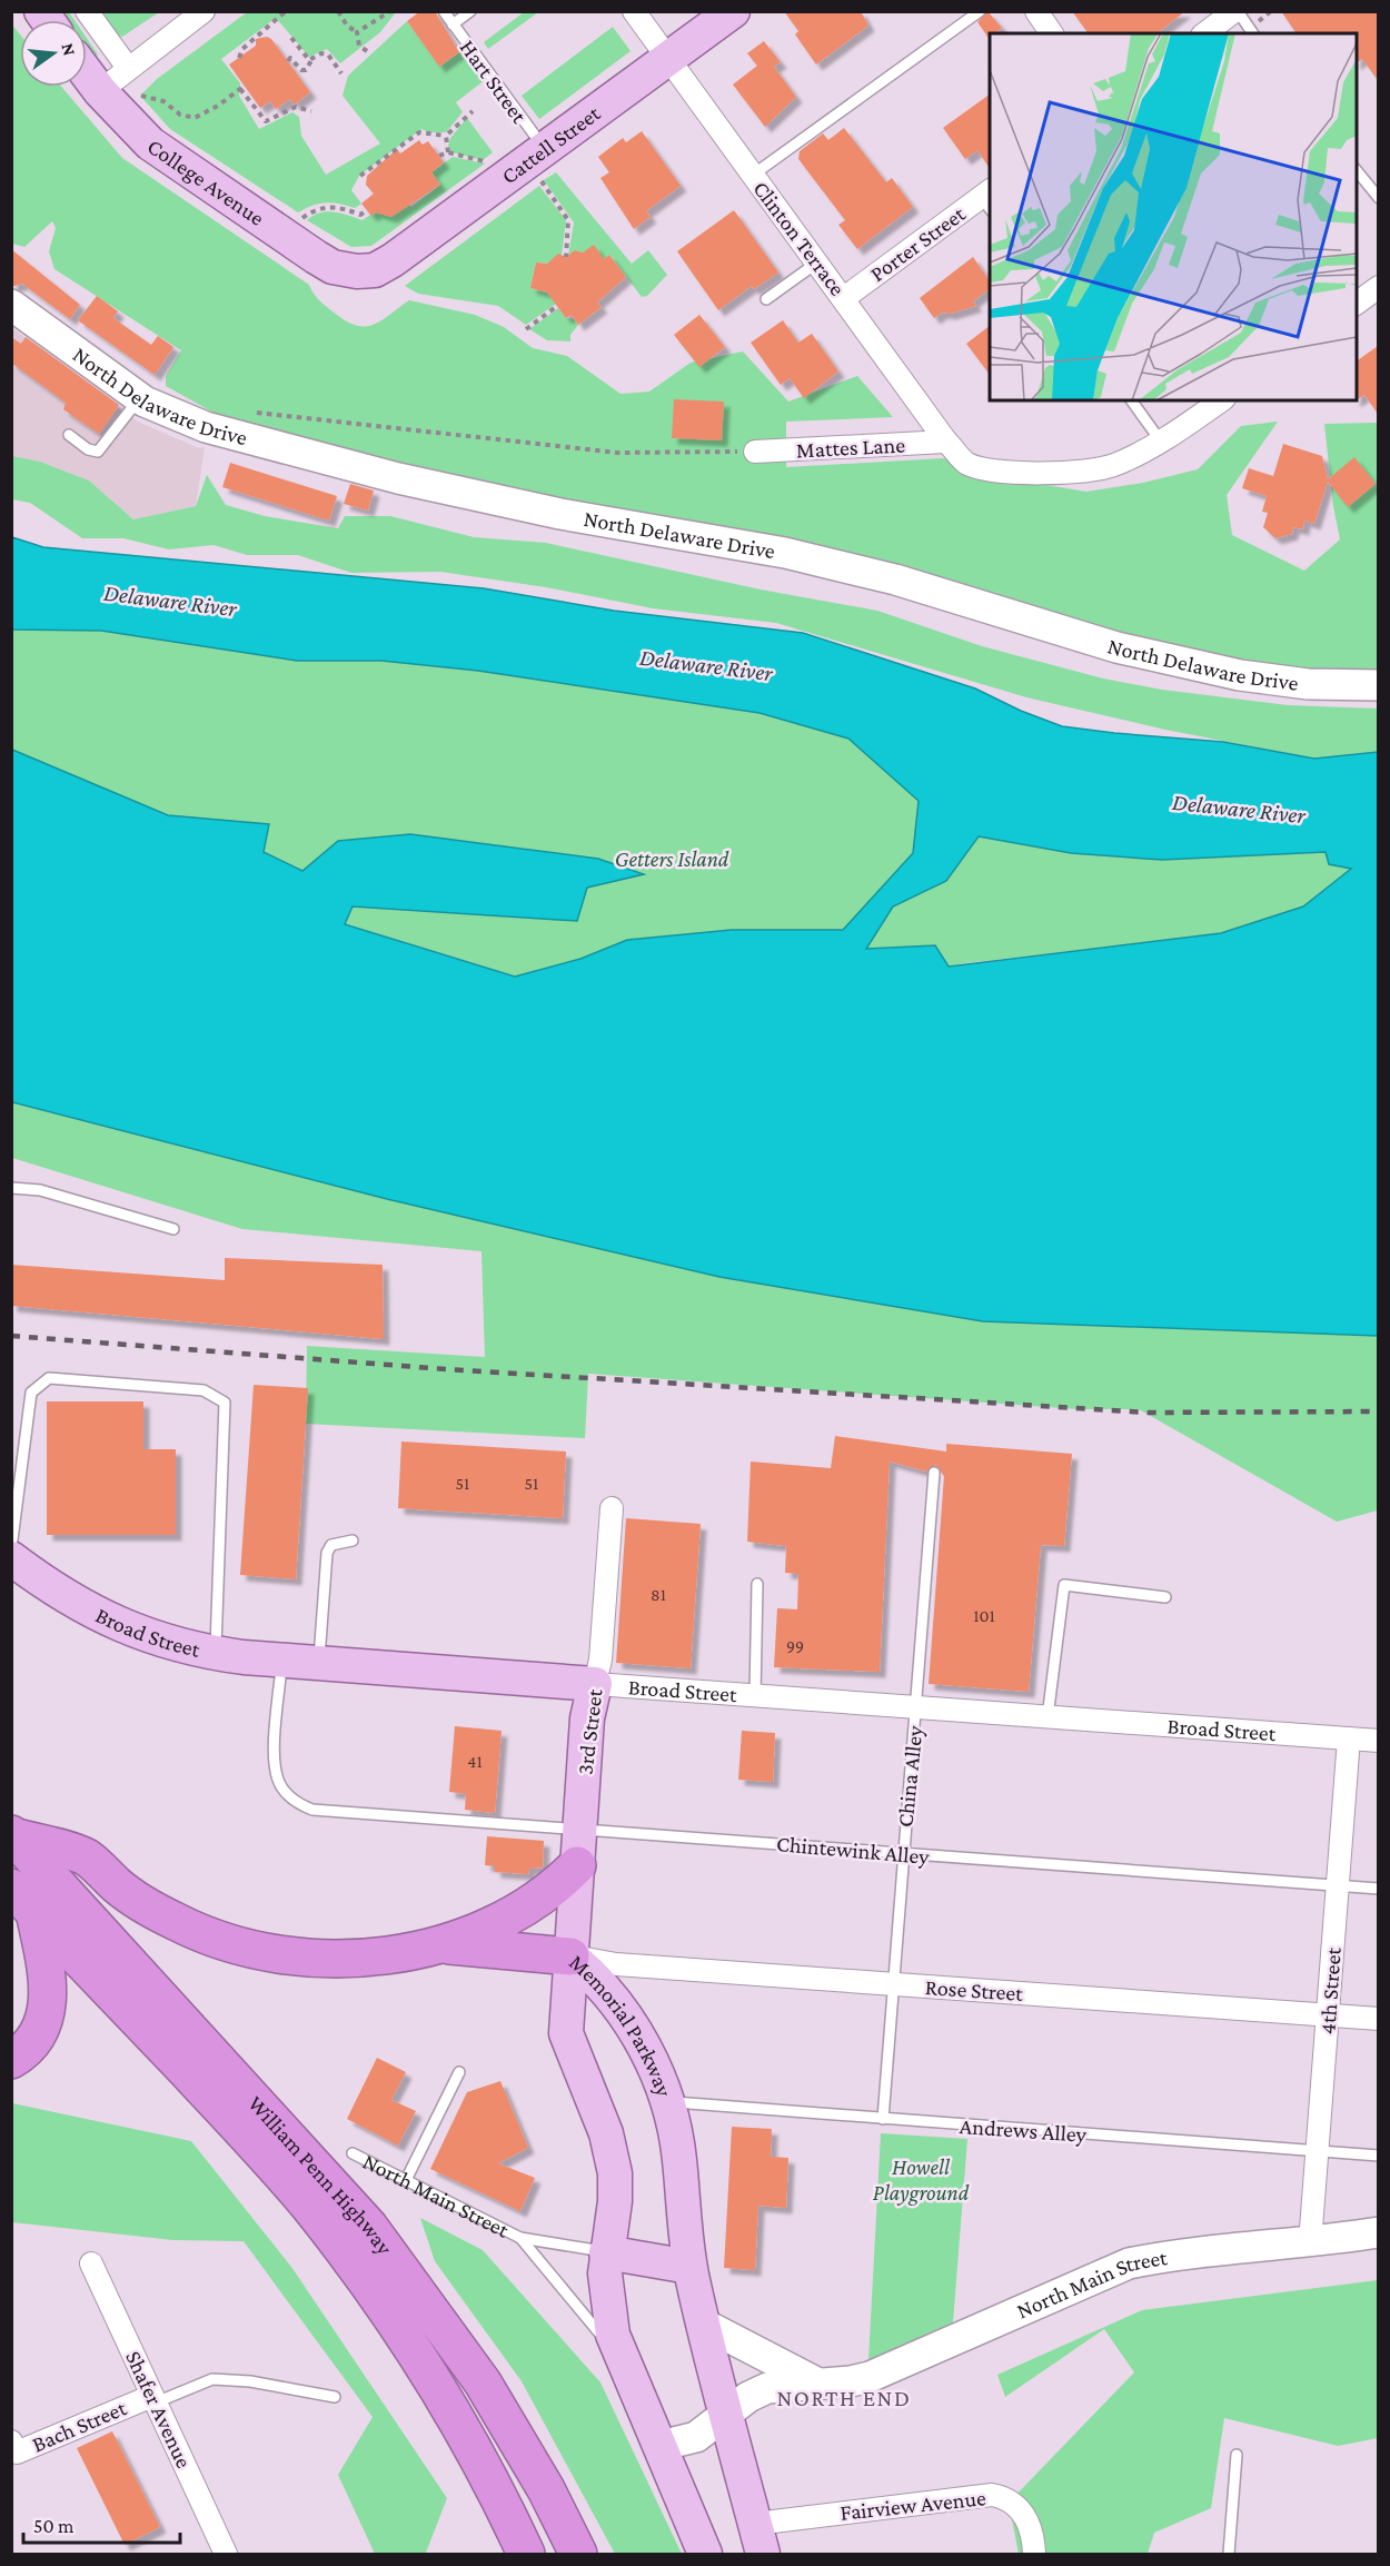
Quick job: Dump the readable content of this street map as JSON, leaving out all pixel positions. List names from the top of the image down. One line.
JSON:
{"streets":{"highway":["William Penn Highway"],"main road":["Cattell Street","College Avenue","North Delaware Drive","Broad Street","3rd Street","Memorial Parkway","North Main Street"],"street":["Clinton Terrace","Porter Street","Mattes Lane","Rose Street","4th Street","Shafer Avenue","Bach Street","Fairview Avenue"],"lane":["Hart Street","China Alley","Chintewink Alley","Andrews Alley"]},"crossings":[["Hart Street","Cattell Street"],["Cattell Street","College Avenue"],["Cattell Street","Clinton Terrace"],["Clinton Terrace","Porter Street"],["Clinton Terrace","Mattes Lane"],["Broad Street","3rd Street"],["Broad Street","China Alley"],["Broad Street","Chintewink Alley"],["Broad Street","4th Street"],["3rd Street","Chintewink Alley"],["3rd Street","Rose Street"],["3rd Street","Memorial Parkway"],["China Alley","Chintewink Alley"],["China Alley","Rose Street"],["China Alley","Andrews Alley"],["Chintewink Alley","4th Street"],["Rose Street","4th Street"],["Rose Street","Memorial Parkway"],["4th Street","Andrews Alley"],["4th Street","North Main Street"],["Memorial Parkway","Andrews Alley"],["Memorial Parkway","North Main Street"],["Memorial Parkway","Fairview Avenue"],["Shafer Avenue","Bach Street"]],"districts":["NORTH END"],"water":["Delaware River"],"parks":["Getters Island","Howell Playground"],"house_numbers":["51","51","81","101","99","41"],"scale_bar":"50 m","north":"right"}
